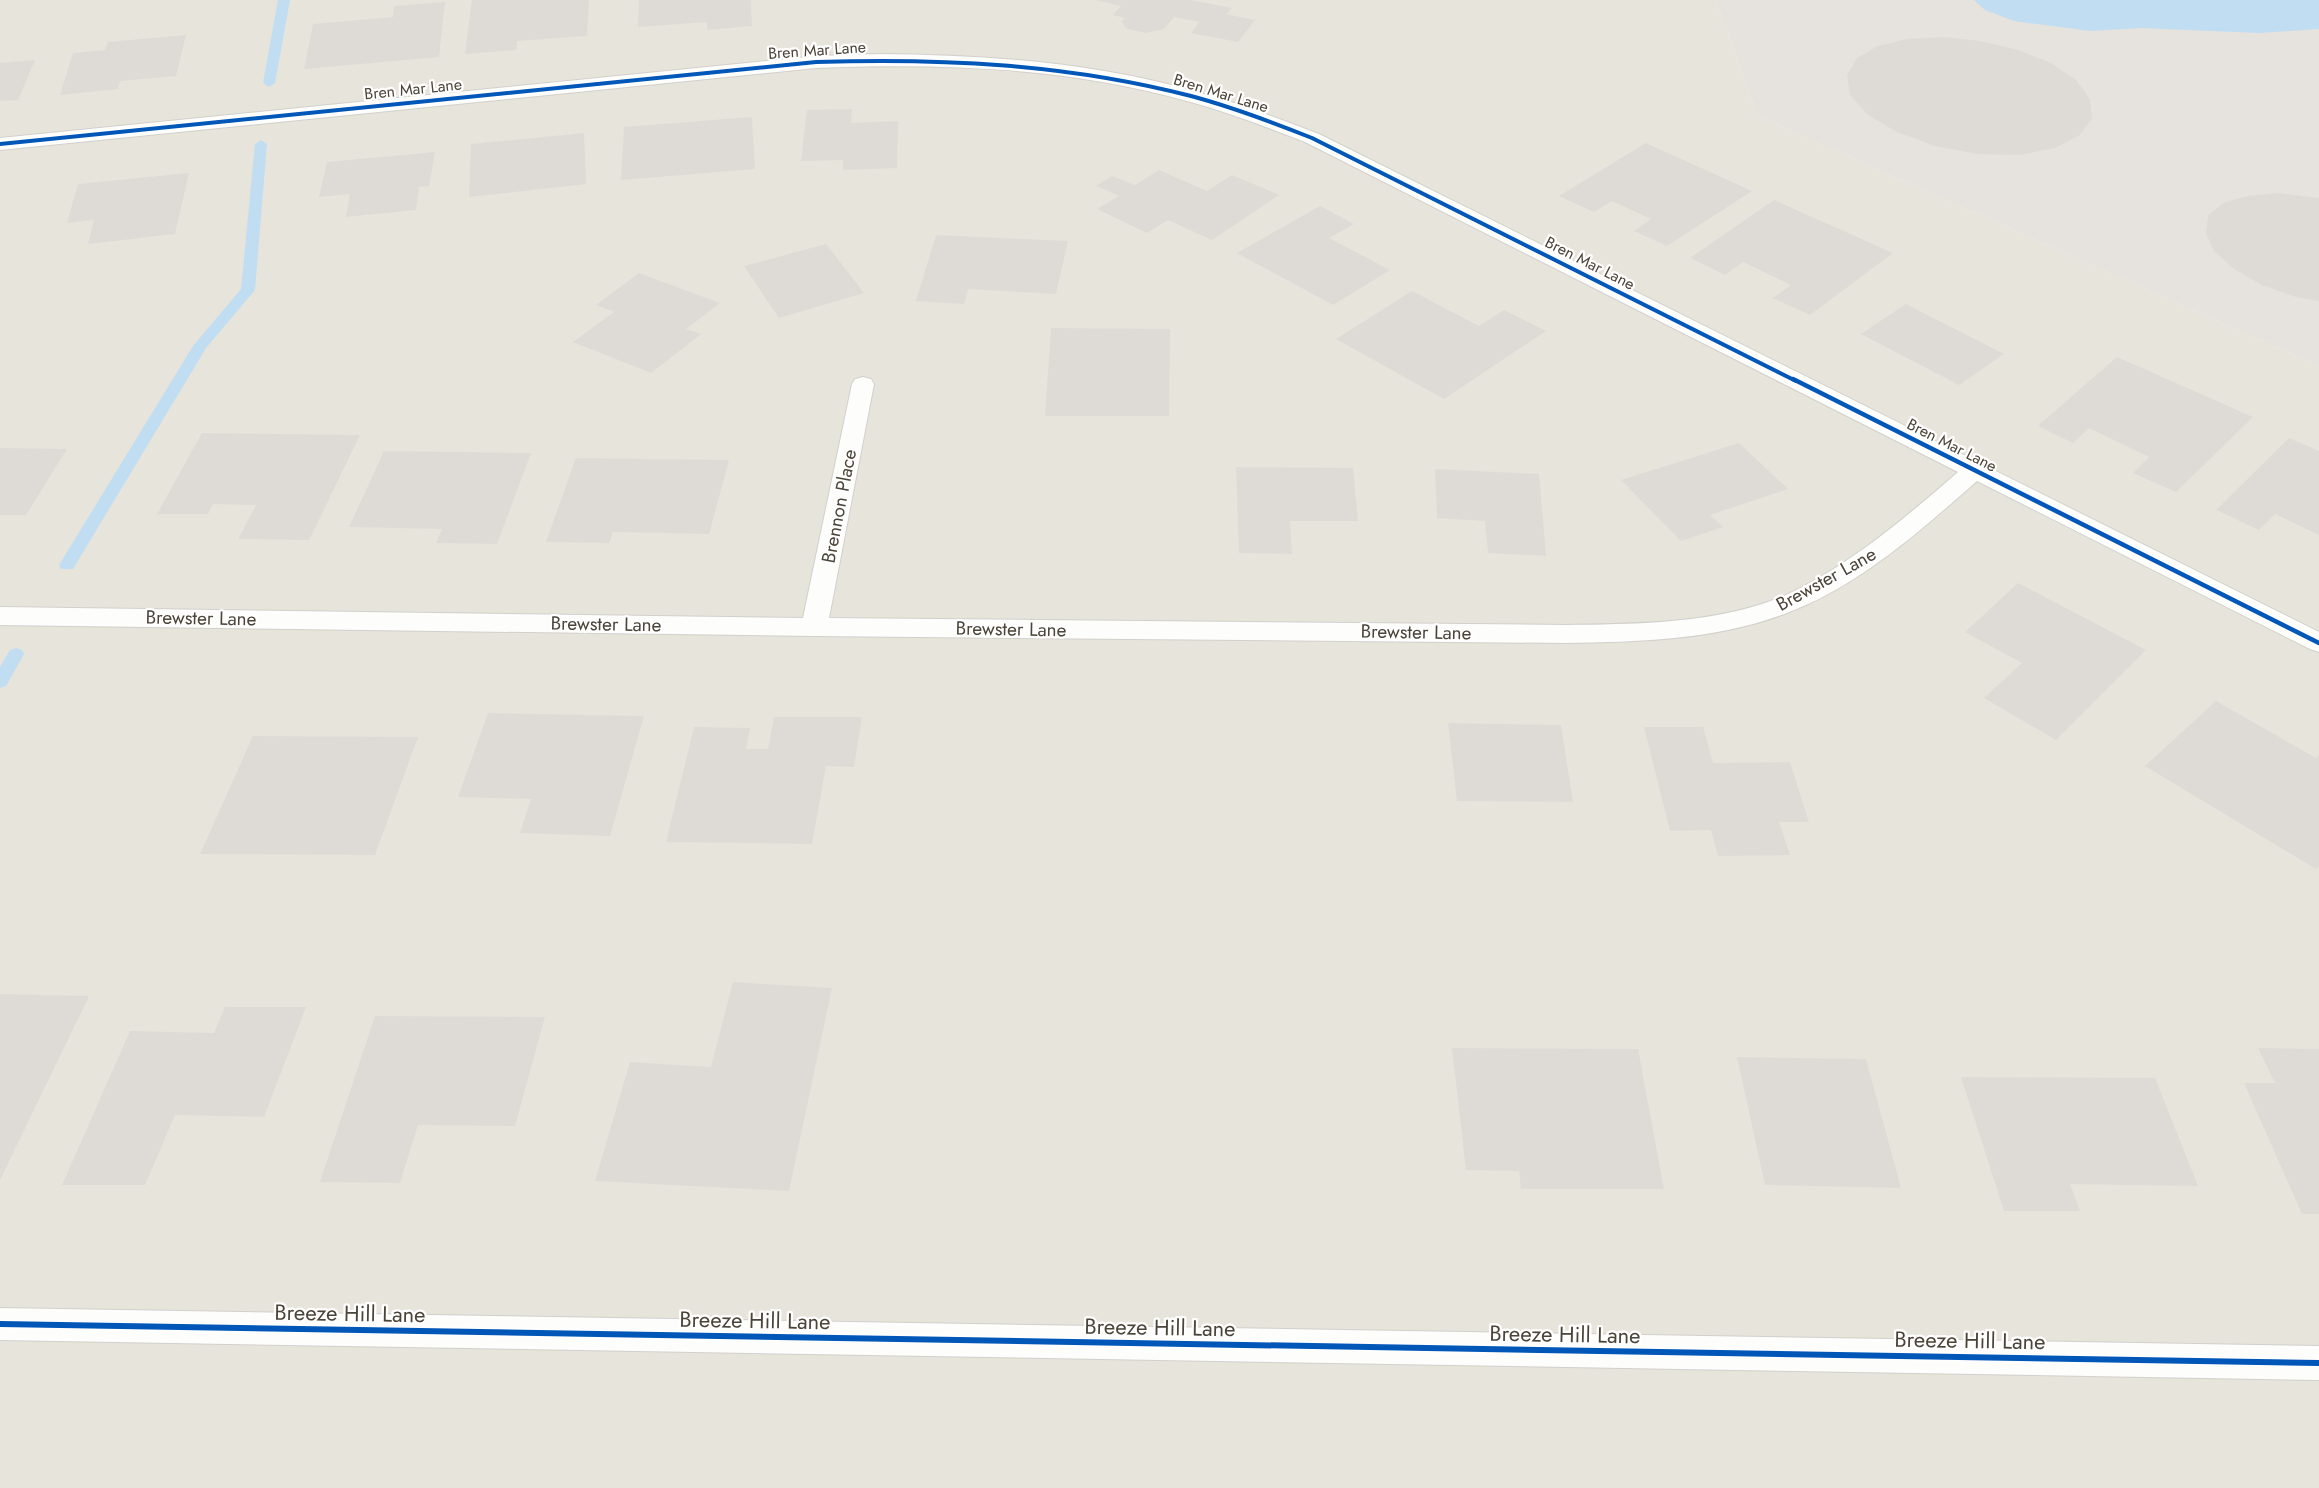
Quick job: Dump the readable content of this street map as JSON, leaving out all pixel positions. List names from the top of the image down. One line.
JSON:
{"streets":{"street":["Bren Mar Lane","Brennon Place","Brewster Lane","Breeze Hill Lane"]},"crossings":[["Bren Mar Lane","Brewster Lane"],["Brennon Place","Brewster Lane"]]}
